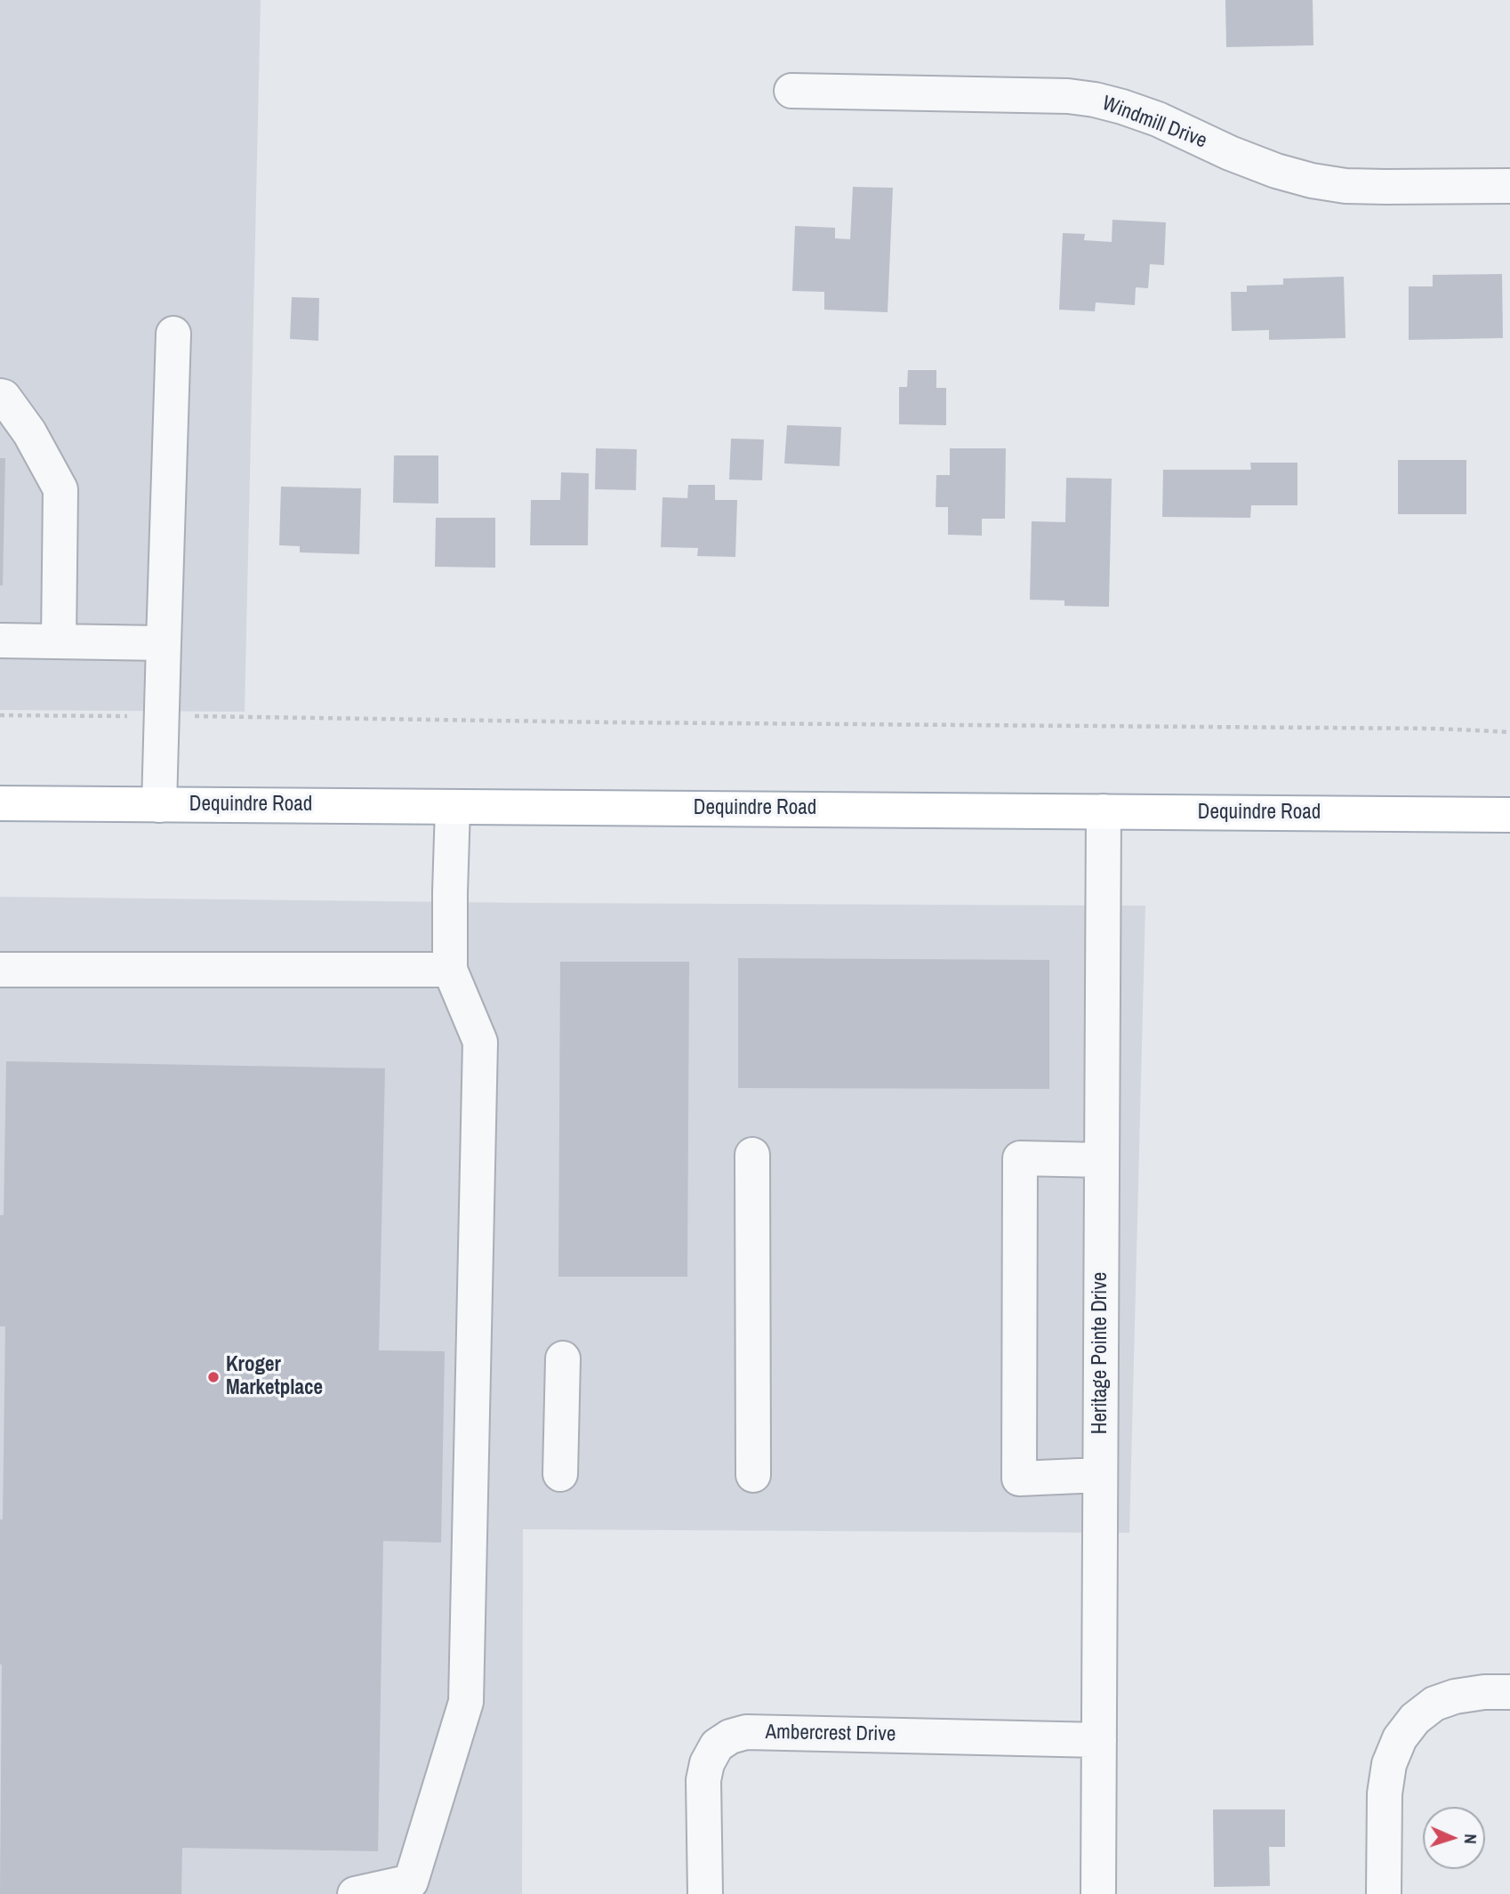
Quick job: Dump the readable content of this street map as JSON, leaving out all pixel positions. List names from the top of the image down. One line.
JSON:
{"streets":{"main road":["Dequindre Road"],"street":["Windmill Drive","Heritage Pointe Drive","Ambercrest Drive"]},"crossings":[["Dequindre Road","Heritage Pointe Drive"],["Heritage Pointe Drive","Ambercrest Drive"]],"places":["Kroger Marketplace"],"north":"right"}
